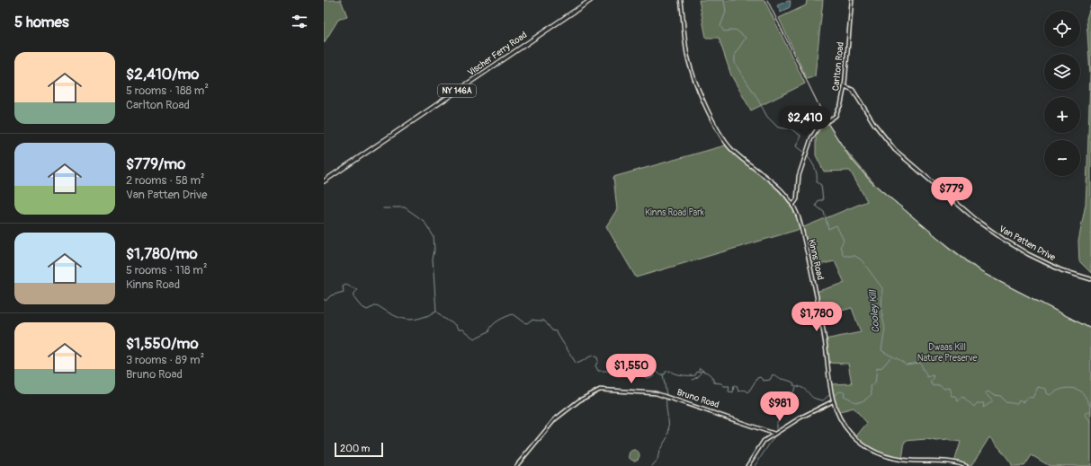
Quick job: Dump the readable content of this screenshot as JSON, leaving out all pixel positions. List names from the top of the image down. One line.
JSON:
{"streets":{"main road":["Vischer Ferry Road","NY 146A"],"street":["Carlton Road","Van Patten Drive","Kinns Road","Bruno Road"]},"crossings":[["Carlton Road","Van Patten Drive"],["Carlton Road","Kinns Road"]],"water":["Cooley Kill"],"parks":["Kinns Road Park","Dwaas Kill Nature Preserve"],"scale_bar":"200 m","page":{"heading":"5 homes","map_buttons":["+","−"],"list":[{"name":"$2,410/mo","note":"5 rooms · 188 m² · Carlton Road"},{"name":"$779/mo","note":"2 rooms · 58 m² · Van Patten Drive"},{"name":"$1,780/mo","note":"5 rooms · 118 m² · Kinns Road"},{"name":"$1,550/mo","note":"3 rooms · 89 m² · Bruno Road"}],"price":["$2,410","$779","$1,780","$1,550","$981"],"scale":"200 m"}}
